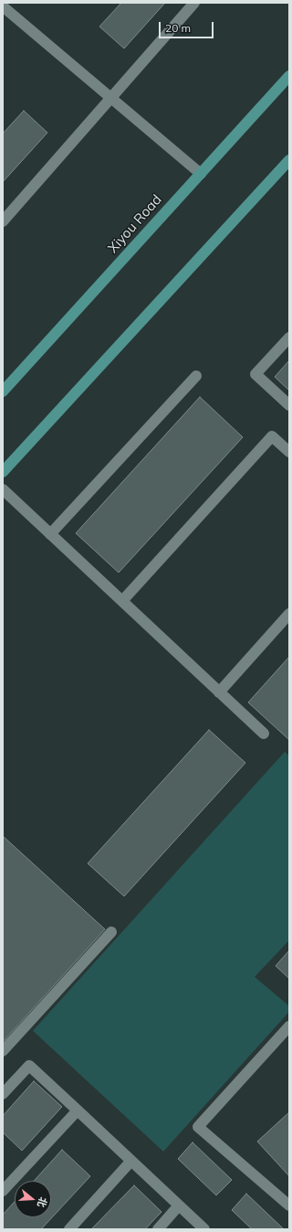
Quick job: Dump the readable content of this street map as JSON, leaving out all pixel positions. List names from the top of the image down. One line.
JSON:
{"streets":{"main road":["Xiyou Road"]},"scale_bar":"20 m","north":"right"}
